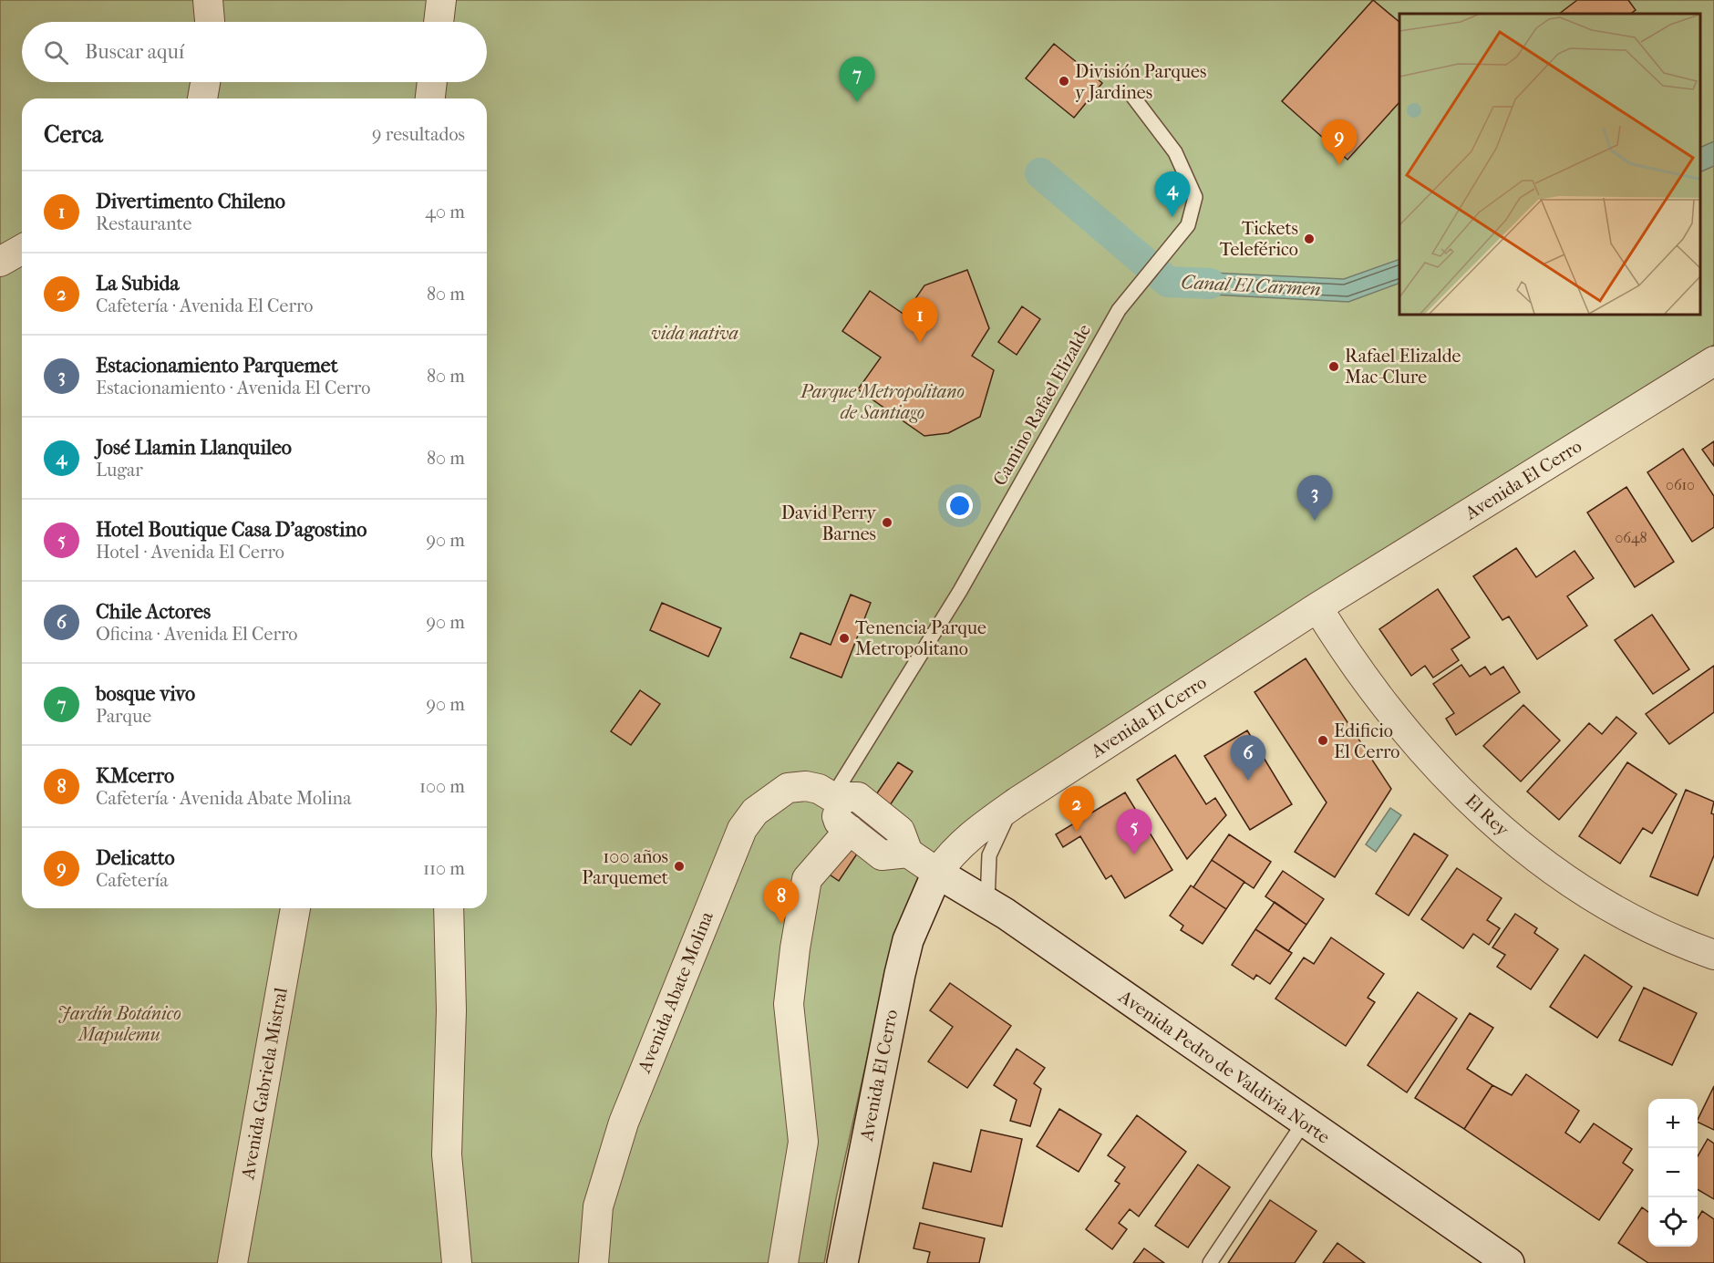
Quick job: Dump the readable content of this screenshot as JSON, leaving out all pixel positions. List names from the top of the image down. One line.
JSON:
{"streets":{"street":["Avenida El Cerro","El Rey","Avenida Abate Molina","Avenida Pedro de Valdivia Norte","Avenida Gabriela Mistral"],"lane":["Camino Rafael Elizalde"]},"crossings":[["Camino Rafael Elizalde","Avenida Abate Molina"],["Avenida El Cerro","El Rey"],["Avenida El Cerro","Avenida Pedro de Valdivia Norte"]],"water":["Canal El Carmen"],"parks":["vida nativa","Parque Metropolitano de Santiago","Jardín Botánico Mapulemu"],"places":["División Parques y Jardines","Tickets Teleférico","Rafael Elizalde Mac-Clure","David Perry Barnes","Tenencia Parque Metropolitano","Edificio El Cerro","100 años Parquemet"],"house_numbers":["0610","0648"],"page":{"search":"Buscar aquí","pins":["7","9","4","1","3","6","2","5","8"],"heading":["Cerca","9 resultados"],"list":[{"mark":"1","name":"Divertimento Chileno","note":"Restaurante","value":"40 m"},{"mark":"2","name":"La Subida","note":"Cafetería · Avenida El Cerro","value":"80 m"},{"mark":"3","name":"Estacionamiento Parquemet","note":"Estacionamiento · Avenida El Cerro","value":"80 m"},{"mark":"4","name":"José Llamin Llanquileo","note":"Lugar","value":"80 m"},{"mark":"5","name":"Hotel Boutique Casa D’agostino","note":"Hotel · Avenida El Cerro","value":"90 m"},{"mark":"6","name":"Chile Actores","note":"Oficina · Avenida El Cerro","value":"90 m"},{"mark":"7","name":"bosque vivo","note":"Parque","value":"90 m"},{"mark":"8","name":"KMcerro","note":"Cafetería · Avenida Abate Molina","value":"100 m"},{"mark":"9","name":"Delicatto","note":"Cafetería","value":"110 m"}],"map_buttons":["+","−"]}}
